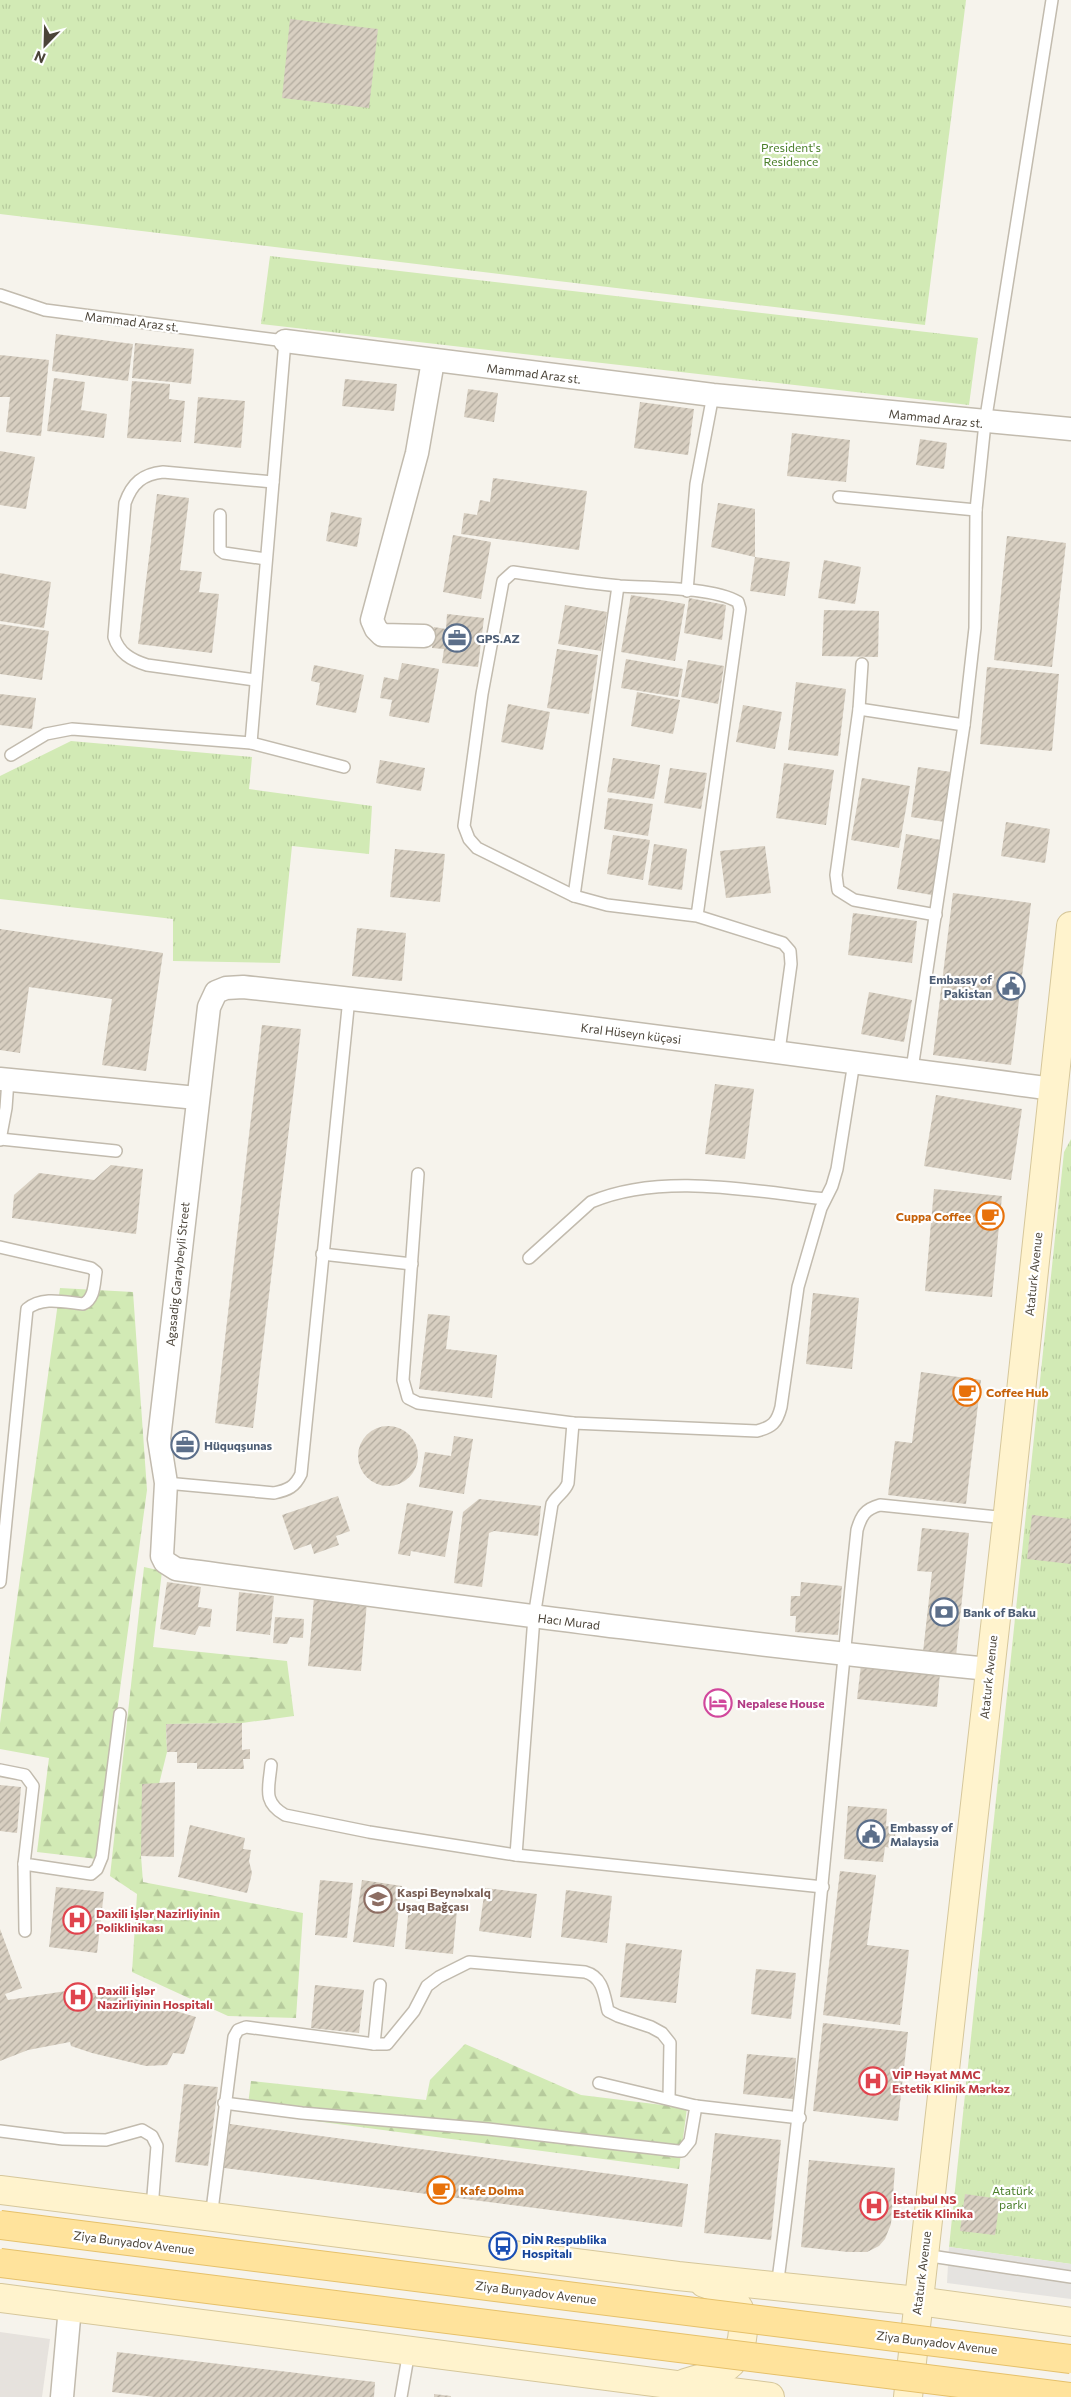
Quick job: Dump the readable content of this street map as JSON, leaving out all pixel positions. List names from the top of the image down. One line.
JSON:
{"streets":{"main road":["Ataturk Avenue","Ziya Bunyadov Avenue"],"street":["Mammad Araz st.","Kral Hüseyn küçəsi","Agasadig Garaybeyli Street","Hacı Murad"]},"crossings":[["Kral Hüseyn küçəsi","Agasadig Garaybeyli Street"],["Kral Hüseyn küçəsi","Ataturk Avenue"],["Agasadig Garaybeyli Street","Hacı Murad"],["Ataturk Avenue","Hacı Murad"]],"parks":["President's Residence","Atatürk parkı"],"places":{"office":["GPS.AZ","Hüquqşunas"],"public building":["Embassy of Pakistan","Embassy of Malaysia"],"cafe":["Cuppa Coffee","Coffee Hub","Kafe Dolma"],"bank":["Bank of Baku"],"hotel":["Nepalese House"],"school or university":["Kaspi Beynəlxalq Uşaq Bağçası"],"hospital":["Daxili İşlər Nazirliyinin Poliklinikası","Daxili İşlər Nazirliyinin Hospitalı","VİP Həyat MMC Estetik Klinik Mərkəz","İstanbul NS Estetik Klinika"],"bus stop":["DİN Respublika Hospitalı"]},"north":"bottom left"}
